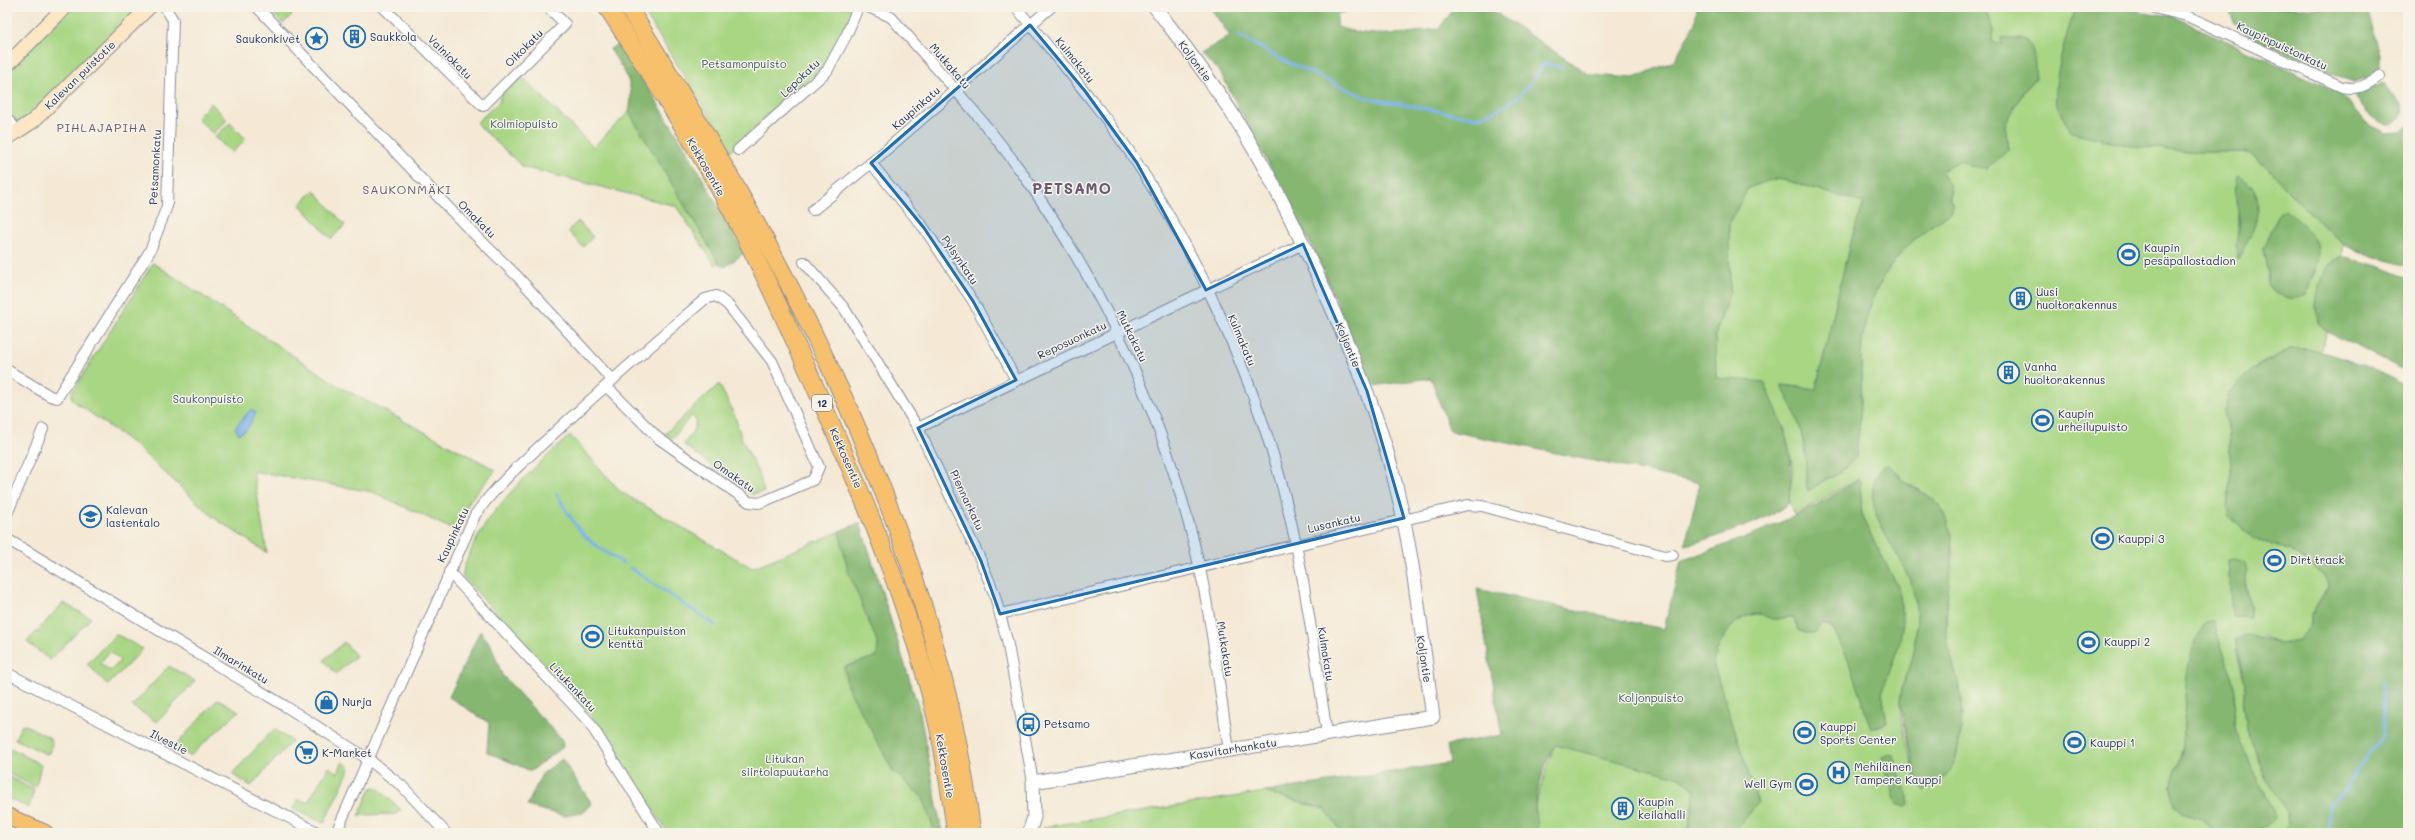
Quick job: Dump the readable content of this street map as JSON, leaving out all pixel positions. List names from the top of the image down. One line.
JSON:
{"streets":{"highway":["Kekkosentie","12"],"main road":["Kalevan puistotie"],"street":["Kaupinpuistonkatu","Oikokatu","Vainiokatu","Kulmakatu","Koljontie","Mutkakatu","Lepokatu","Kaupinkatu","Petsamonkatu","Omakatu","Pylsynkatu","Reposuonkatu","Piennarkatu","Lusankatu","Ilmarinkatu","Litukankatu","Ilvestie","Kasvitarhankatu"]},"crossings":[["Oikokatu","Vainiokatu"],["Kulmakatu","Kaupinkatu"],["Kulmakatu","Reposuonkatu"],["Kulmakatu","Lusankatu"],["Kulmakatu","Kasvitarhankatu"],["Koljontie","Reposuonkatu"],["Koljontie","Lusankatu"],["Koljontie","Kasvitarhankatu"],["Mutkakatu","Kaupinkatu"],["Mutkakatu","Reposuonkatu"],["Mutkakatu","Lusankatu"],["Mutkakatu","Kasvitarhankatu"],["Kaupinkatu","Omakatu"],["Kaupinkatu","Pylsynkatu"],["Kaupinkatu","Ilmarinkatu"],["Kaupinkatu","Litukankatu"],["Pylsynkatu","Reposuonkatu"],["Reposuonkatu","Piennarkatu"],["Piennarkatu","Lusankatu"],["Piennarkatu","Kasvitarhankatu"]],"districts":["PIHLAJAPIHA","PETSAMO","SAUKONMÄKI"],"parks":["Petsamonpuisto","Kolmiopuisto","Saukonpuisto","Koljonpuisto","Litukan siirtolapuutarha"],"places":{"building":["Saukkola","Uusi huoltorakennus","Vanha huoltorakennus","Kaupin keilahalli"],"place":["Saukonkivet"],"sports":["Kaupin pesäpallostadion","Kaupin urheilupuisto","Kauppi 3","Dirt track","Litukanpuiston kenttä","Kauppi 2","Kauppi Sports Center","Kauppi 1","Well Gym"],"school or university":["Kalevan lastentalo"],"shop":["Nurja"],"bus stop":["Petsamo"],"supermarket":["K-Market"],"hospital":["Mehiläinen Tampere Kauppi"]}}
